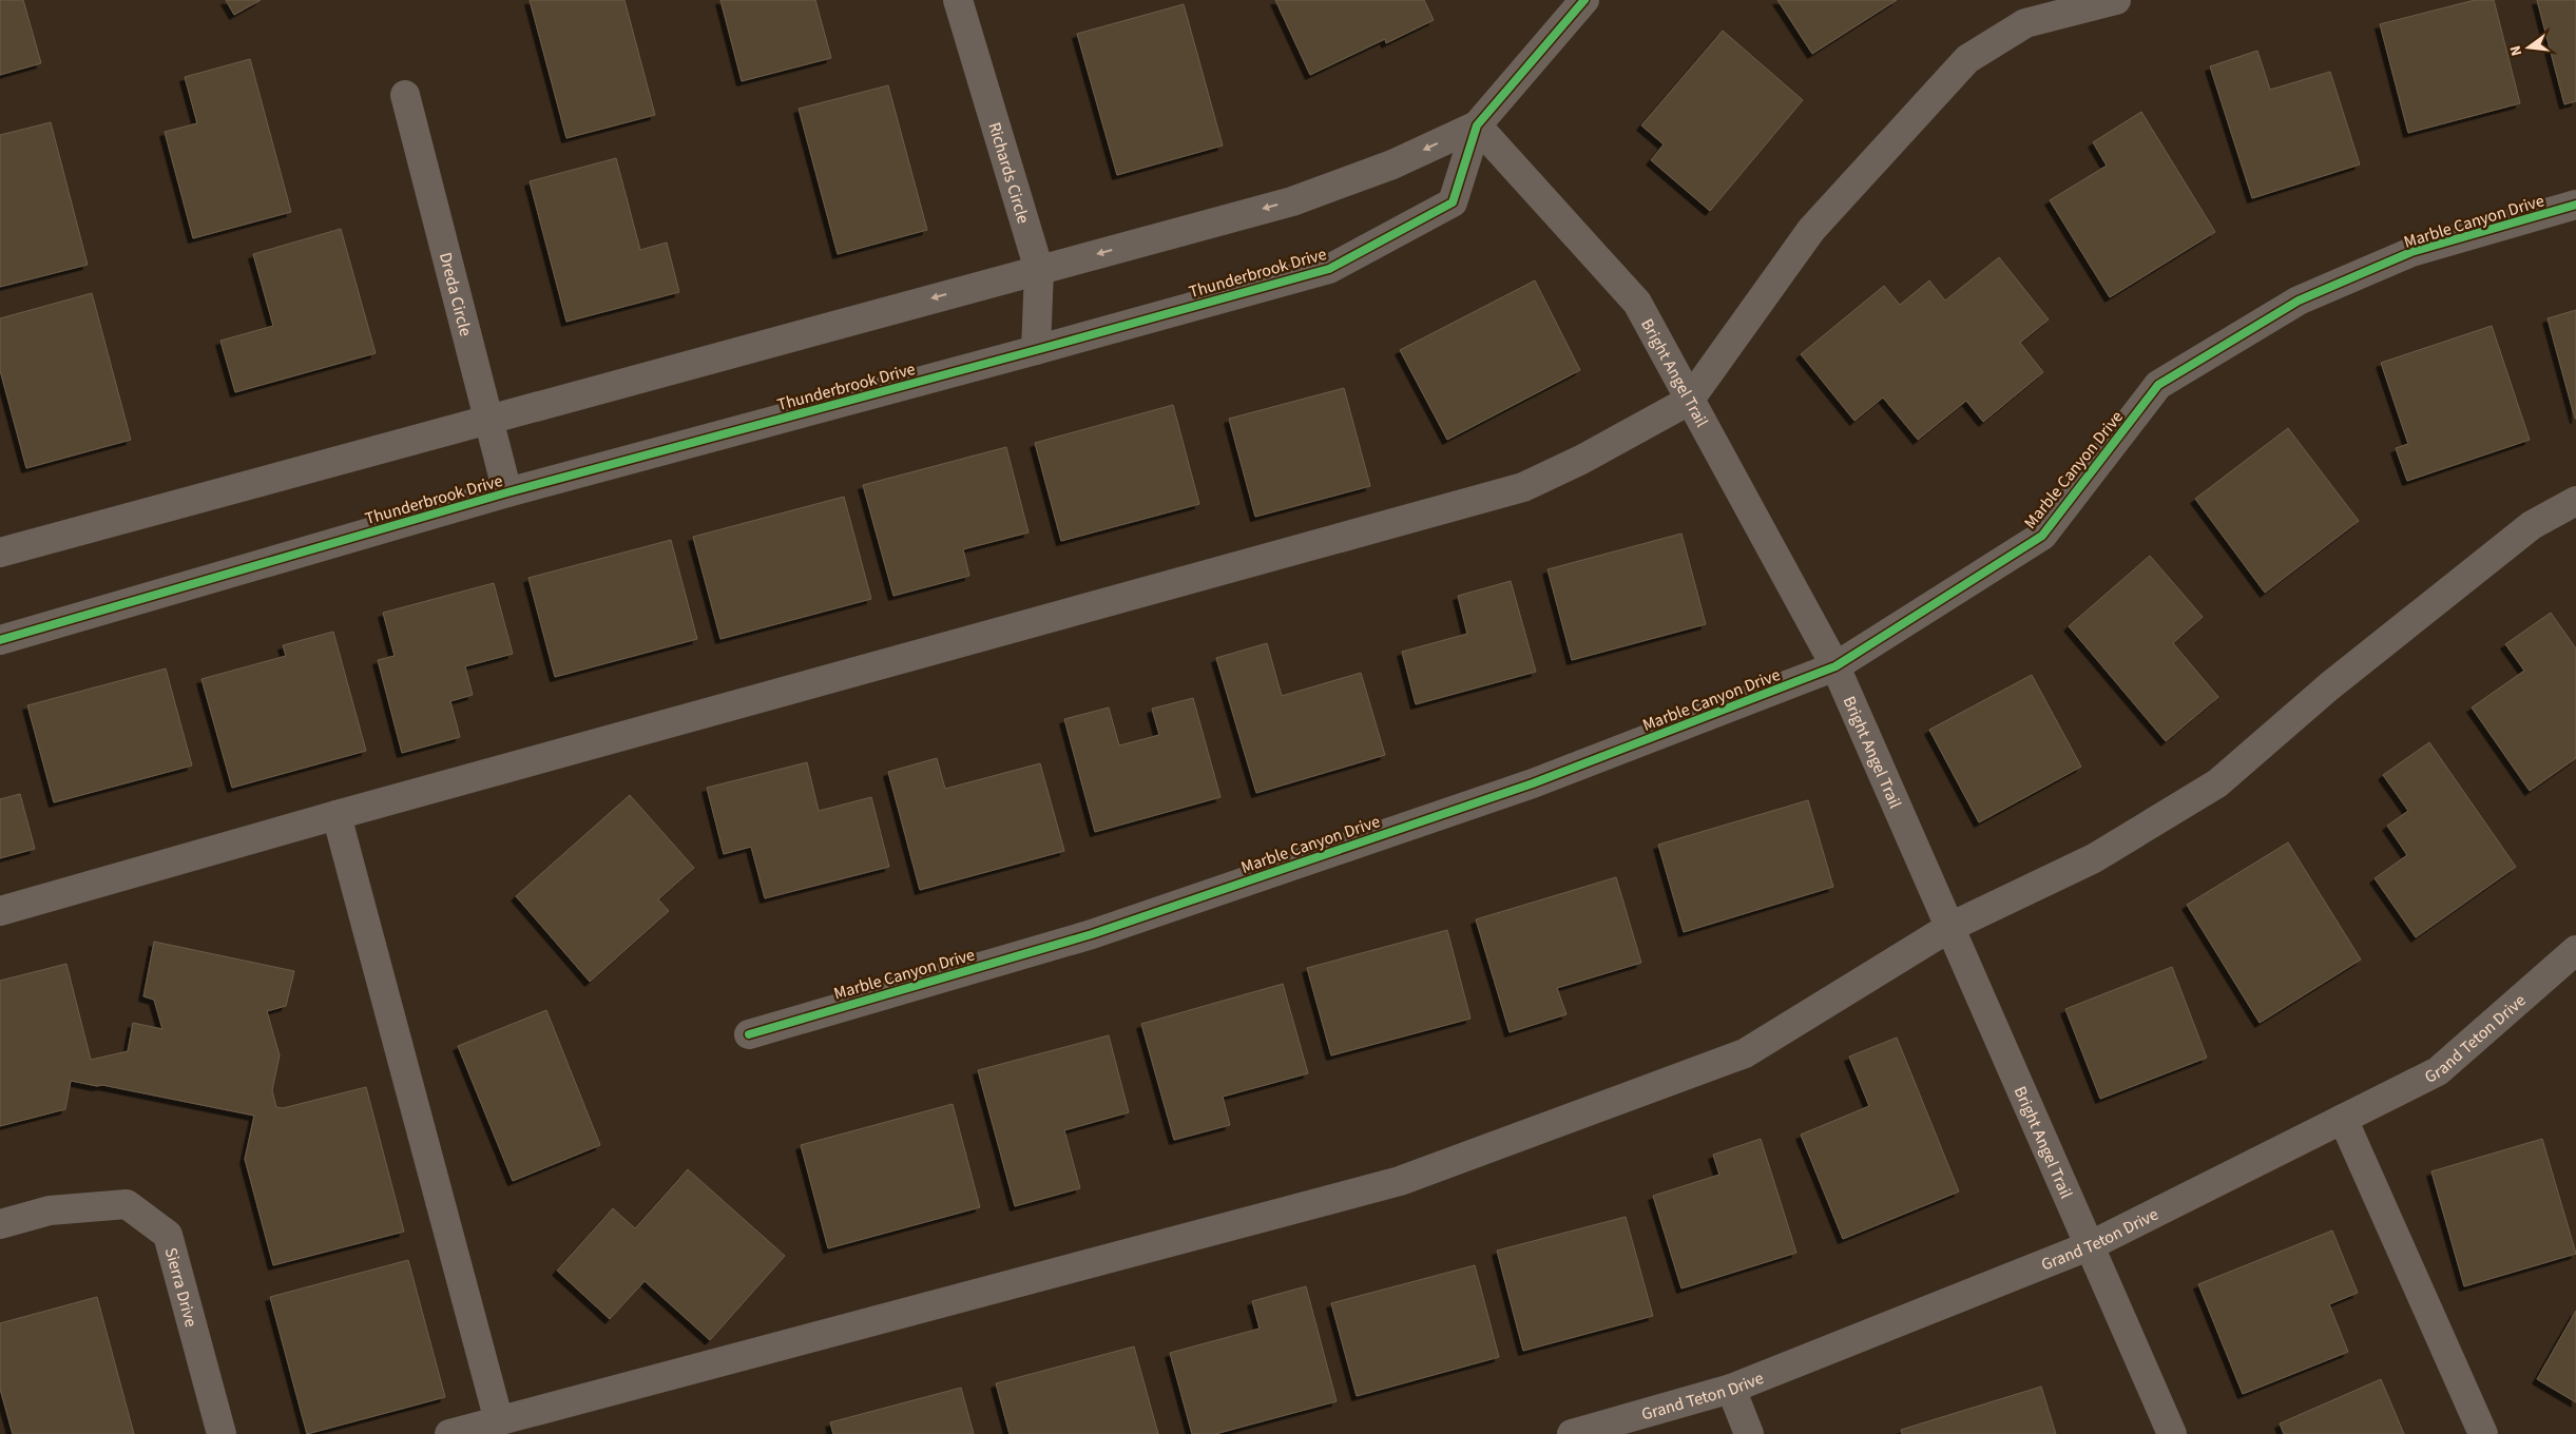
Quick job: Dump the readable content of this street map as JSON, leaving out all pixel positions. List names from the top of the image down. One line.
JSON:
{"streets":{"street":["Richards Circle","Marble Canyon Drive","Thunderbrook Drive","Dreda Circle","Bright Angel Trail","Grand Teton Drive","Sierra Drive"]},"crossings":[["Richards Circle","Thunderbrook Drive"],["Marble Canyon Drive","Bright Angel Trail"],["Thunderbrook Drive","Dreda Circle"],["Thunderbrook Drive","Bright Angel Trail"],["Bright Angel Trail","Grand Teton Drive"]],"north":"left"}
